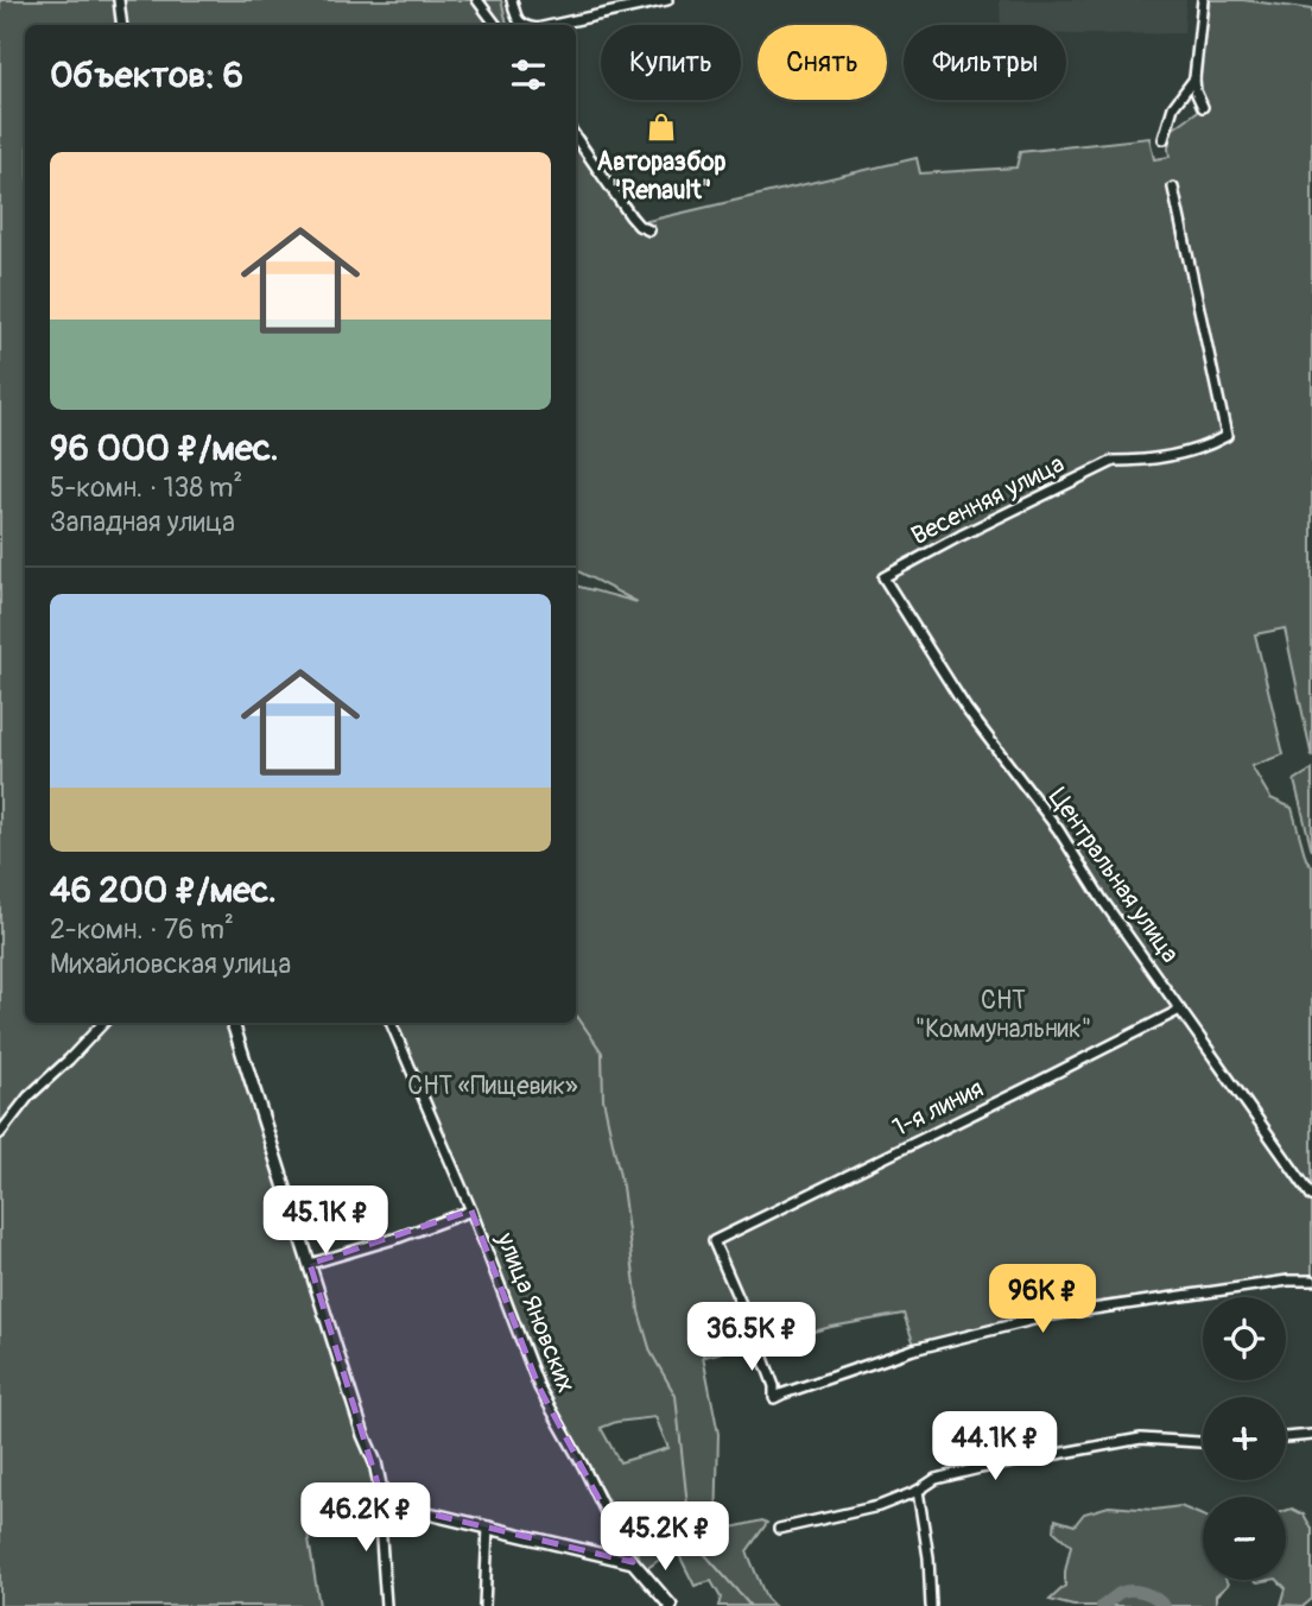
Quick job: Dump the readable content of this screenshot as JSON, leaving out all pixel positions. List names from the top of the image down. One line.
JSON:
{"streets":{"street":["Весенняя улица","Центральная улица","1-я линия","улица Яновских"]},"crossings":[["Весенняя улица","Центральная улица"],["Центральная улица","1-я линия"]],"parks":["СНТ \"Коммунальник\"","СНТ «Пищевик»"],"places":{"shop":["Авторазбор \"Renault\""]},"page":{"chip":["Купить","Снять","Фильтры"],"heading":"Объектов: 6","list":[{"name":"96 000 ₽/мес.","note":"5-комн. · 138 m² · Западная улица"},{"name":"46 200 ₽/мес.","note":"2-комн. · 76 m² · Михайловская улица"}],"price":["45.1K ₽","96K ₽","36.5K ₽","44.1K ₽","46.2K ₽","45.2K ₽"],"map_buttons":["+","−"]}}
